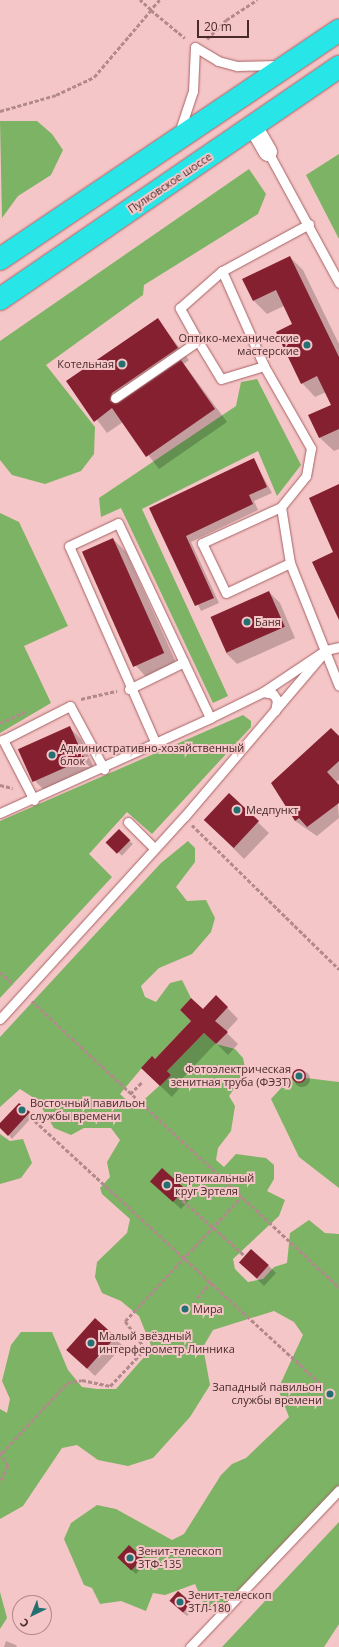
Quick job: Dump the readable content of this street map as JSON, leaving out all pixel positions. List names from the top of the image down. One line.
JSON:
{"streets":{"highway":["Пулковское шоссе"]},"places":["Оптико-механические мастерские","Котельная","Баня","Административно-хозяйственный блок","Медпункт","Фотоэлектрическая зенитная труба (ФЭЗТ)","Восточный павильон службы времени","Вертикальный круг Эртеля","Мира","Малый звёздный интерферометр Линника","Западный павильон службы времени","Зенит-телескоп ЗТФ-135","Зенит-телескоп ЗТЛ-180"],"scale_bar":"20 m","north":"bottom left"}
